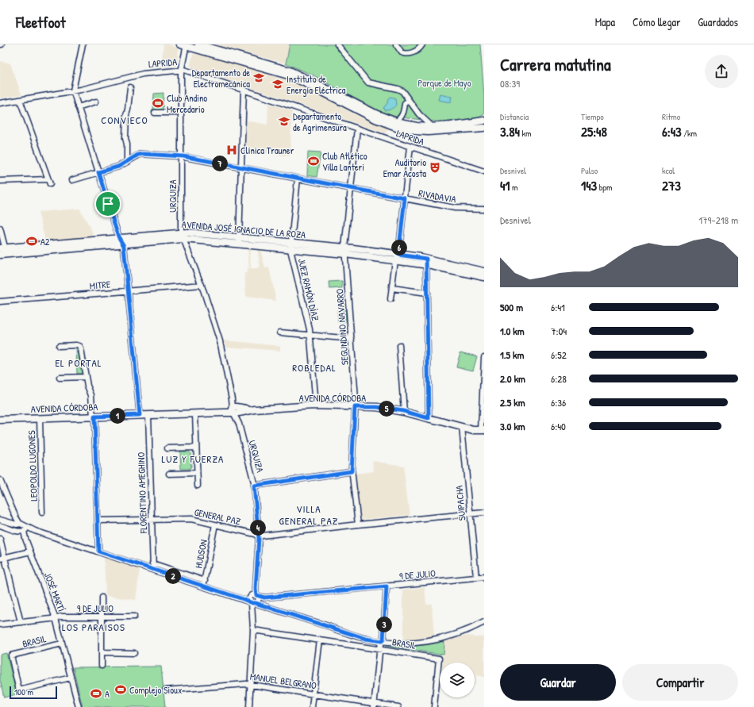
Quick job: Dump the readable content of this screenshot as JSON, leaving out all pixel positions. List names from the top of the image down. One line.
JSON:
{"streets":{"main road":["AVENIDA JOSÉ IGNACIO DE LA ROZA","AVENIDA CÓRDOBA"],"street":["LAPRIDA","URQUIZA","RIVADAVIA","MITRE","JUEZ RAMÓN DÍAZ","SEGUNDINO NAVARRO","LEOPOLDO LUGONES","FLORENTINO AMEGHINO","SUIPACHA","GENERAL PAZ","HUDSON","9 DE JULIO","JOSÉ MARTÍ","BRASIL","MANUEL BELGRANO"]},"crossings":[["LAPRIDA","URQUIZA"],["LAPRIDA","SEGUNDINO NAVARRO"],["URQUIZA","RIVADAVIA"],["URQUIZA","AVENIDA JOSÉ IGNACIO DE LA ROZA"],["URQUIZA","MITRE"],["URQUIZA","AVENIDA CÓRDOBA"],["URQUIZA","GENERAL PAZ"],["URQUIZA","9 DE JULIO"],["RIVADAVIA","JUEZ RAMÓN DÍAZ"],["RIVADAVIA","SEGUNDINO NAVARRO"],["AVENIDA JOSÉ IGNACIO DE LA ROZA","JUEZ RAMÓN DÍAZ"],["AVENIDA JOSÉ IGNACIO DE LA ROZA","SEGUNDINO NAVARRO"],["JUEZ RAMÓN DÍAZ","AVENIDA CÓRDOBA"],["SEGUNDINO NAVARRO","AVENIDA CÓRDOBA"],["SEGUNDINO NAVARRO","GENERAL PAZ"],["AVENIDA CÓRDOBA","LEOPOLDO LUGONES"],["AVENIDA CÓRDOBA","FLORENTINO AMEGHINO"],["AVENIDA CÓRDOBA","SUIPACHA"],["FLORENTINO AMEGHINO","GENERAL PAZ"],["SUIPACHA","GENERAL PAZ"],["SUIPACHA","9 DE JULIO"],["GENERAL PAZ","HUDSON"],["9 DE JULIO","JOSÉ MARTÍ"],["JOSÉ MARTÍ","BRASIL"]],"districts":["CONVIECO","EL PORTAL","ROBLEDAL","LUZ Y FUERZA","VILLA GENERAL PAZ","LOS PARAISOS"],"parks":["Parque de Mayo"],"places":{"school or university":["Departamento de Electromecánica","Instituto de Energía Eléctrica","Departamento de Agrimensura"],"sports":["Club Andino Mercedario","Club Atlético Villa Lanteri","A2","Complejo Sioux","A"],"hospital":["Clínica Trauner"],"theatre":["Auditorio Emar Acosta"]},"scale_bar":"100 m","page":{"header":"Fleetfoot","nav":["Mapa","Cómo llegar","Guardados"],"heading":["Carrera matutina","08:39"],"stats":[["Distancia","3.84 km"],["Tiempo","25:48"],["Ritmo","6:43 /km"],["Desnivel","41 m"],["Pulso","143 bpm"],["kcal","273"]],"pins":["7","6","5","1","4","2","3"],"chart":["Desnivel","179–218 m"],"list":[{"name":"500 m","note":"6:41"},{"name":"1.0 km","note":"7:04"},{"name":"1.5 km","note":"6:52"},{"name":"2.0 km","note":"6:28"},{"name":"2.5 km","note":"6:36"},{"name":"3.0 km","note":"6:40"}],"buttons":["Guardar","Compartir"],"scale":"100 m"}}
